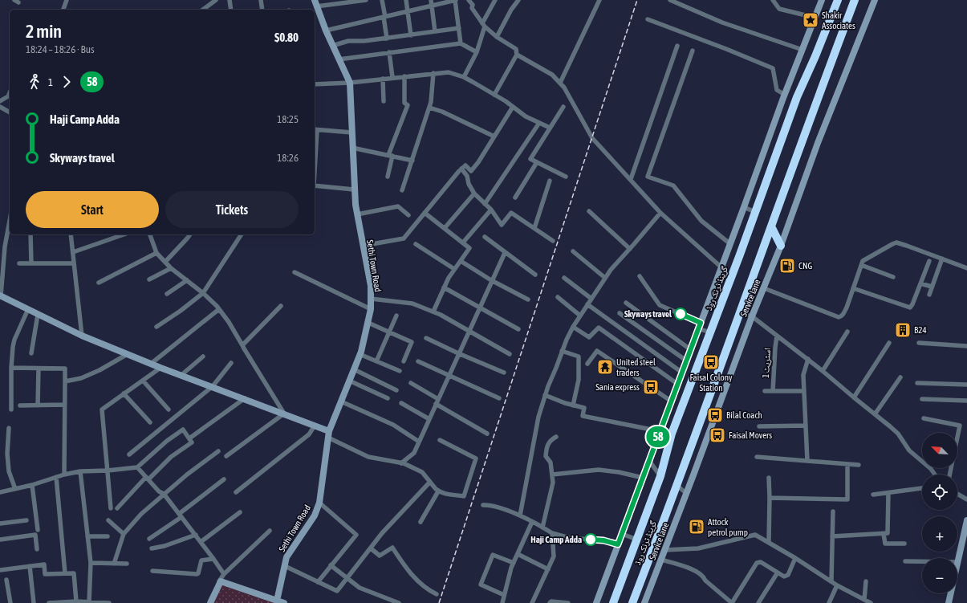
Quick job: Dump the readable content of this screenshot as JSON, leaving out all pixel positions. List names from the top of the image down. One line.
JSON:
{"streets":{"highway":["گرینڈ ٹرنک روڈ"],"street":["Sethi Town Road","Service lane","اسٹریٹ 1"]},"places":{"place":["Shakir Associates"],"fuel station":["CNG","Attock petrol pump"],"other":["Skyways travel","Haji Camp Adda"],"building":["B24"],"bus stop":["Faisal Colony Station","Sania express","Bilal Coach","Faisal Movers"],"temple":["United steel traders"]},"lines":["bus line 58"],"north":"top left","page":{"on_map":"58","heading":["2 min","18:24 – 18:26 · Bus","$0.80"],"legs":["1","58"],"list":[{"name":"Haji Camp Adda","value":"18:25"},{"name":"Skyways travel","value":"18:26"}],"buttons":["Start","Tickets"],"map_buttons":["+","−"]}}
